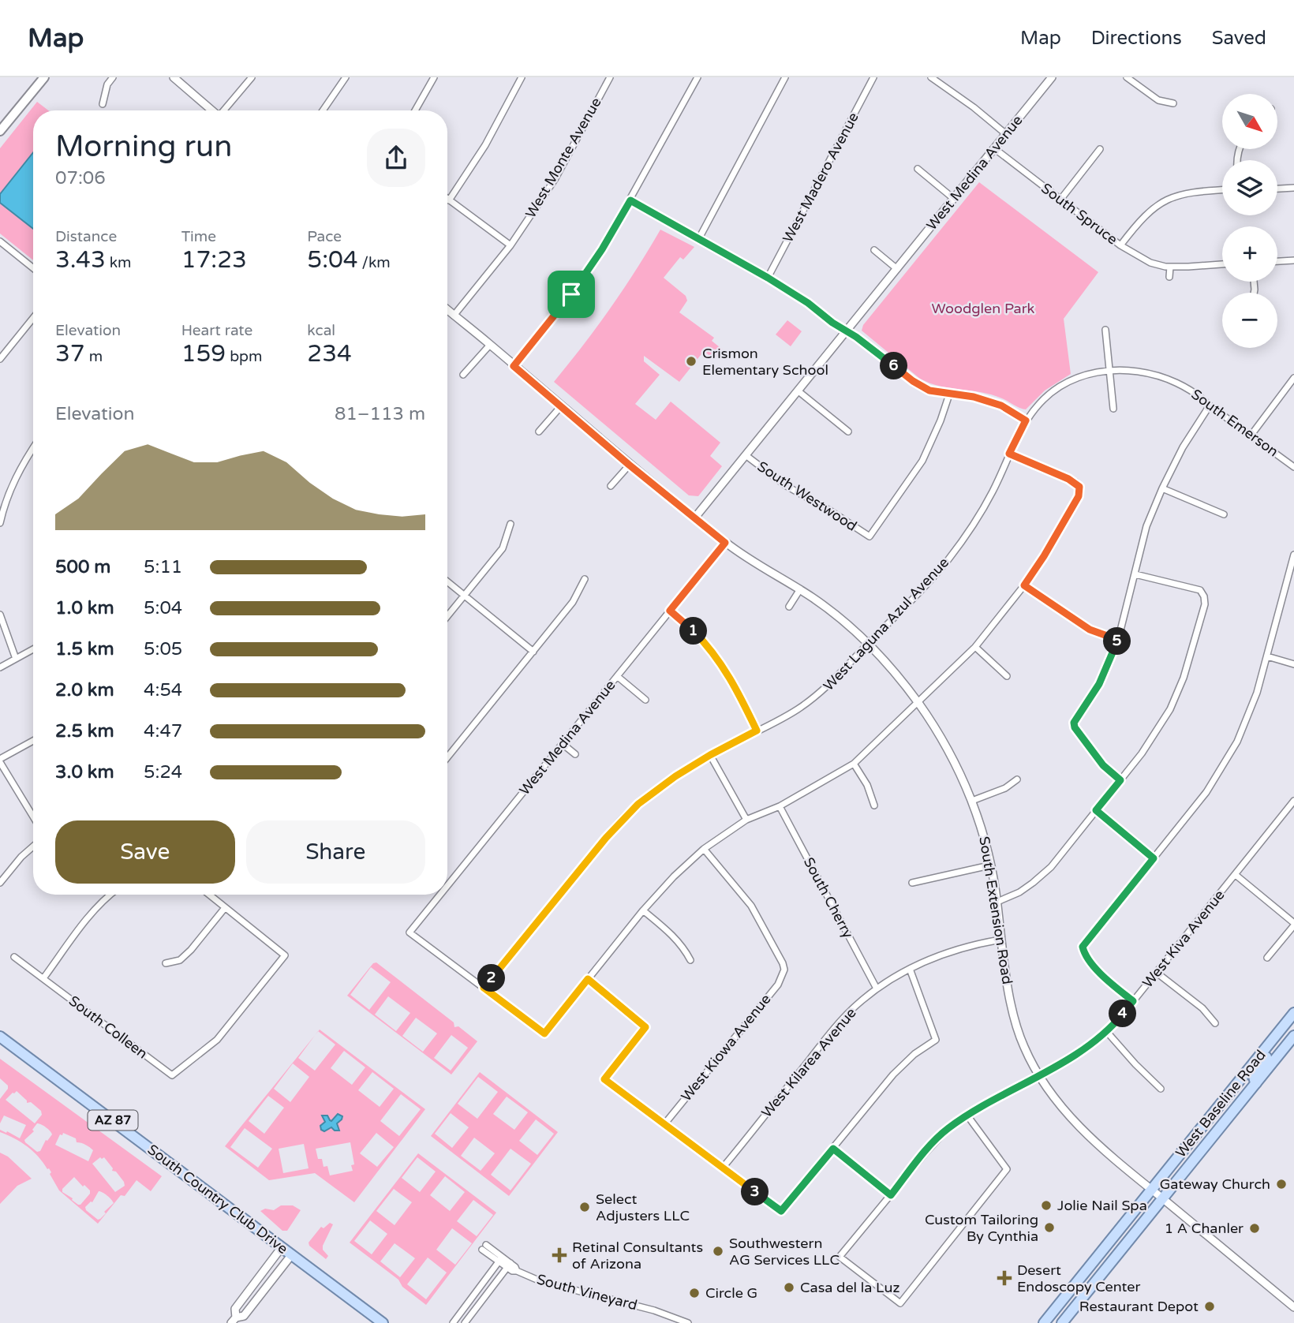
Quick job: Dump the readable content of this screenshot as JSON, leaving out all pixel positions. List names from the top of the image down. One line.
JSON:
{"streets":{"main road":["West Baseline Road","AZ 87","South Country Club Drive"],"street":["West Monte Avenue","West Medina Avenue","West Madero Avenue","South Spruce","South Emerson","South Westwood","West Laguna Azul Avenue","South Cherry","South Extension Road","West Kiva Avenue","South Colleen","West Kiowa Avenue","West Kilarea Avenue","South Vineyard"]},"crossings":[["West Monte Avenue","South Extension Road"],["West Medina Avenue","South Spruce"],["West Medina Avenue","South Westwood"],["West Medina Avenue","West Laguna Azul Avenue"],["West Medina Avenue","South Extension Road"],["South Emerson","West Laguna Azul Avenue"],["West Laguna Azul Avenue","South Extension Road"],["South Cherry","West Kilarea Avenue"],["South Extension Road","West Kiva Avenue"],["South Extension Road","West Kilarea Avenue"],["South Extension Road","West Baseline Road"]],"parks":["Woodglen Park"],"places":{"other":["Crismon Elementary School","Gateway Church","Jolie Nail Spa","Select Adjusters LLC","Custom Tailoring By Cynthia","1 A Chanler","Southwestern AG Services LLC","Casa del la Luz","Circle G","Restaurant Depot"],"health":["Retinal Consultants of Arizona","Desert Endoscopy Center"]},"north":"bottom right","page":{"header":"Map","nav":["Map","Directions","Saved"],"map_buttons":["+","−"],"heading":["Morning run","07:06"],"stats":[["Distance","3.43 km"],["Time","17:23"],["Pace","5:04 /km"],["Elevation","37 m"],["Heart rate","159 bpm"],["kcal","234"]],"pins":["6","1","5","2","4","3"],"chart":["Elevation","81–113 m"],"list":[{"name":"500 m","note":"5:11"},{"name":"1.0 km","note":"5:04"},{"name":"1.5 km","note":"5:05"},{"name":"2.0 km","note":"4:54"},{"name":"2.5 km","note":"4:47"},{"name":"3.0 km","note":"5:24"}],"buttons":["Save","Share"]}}
